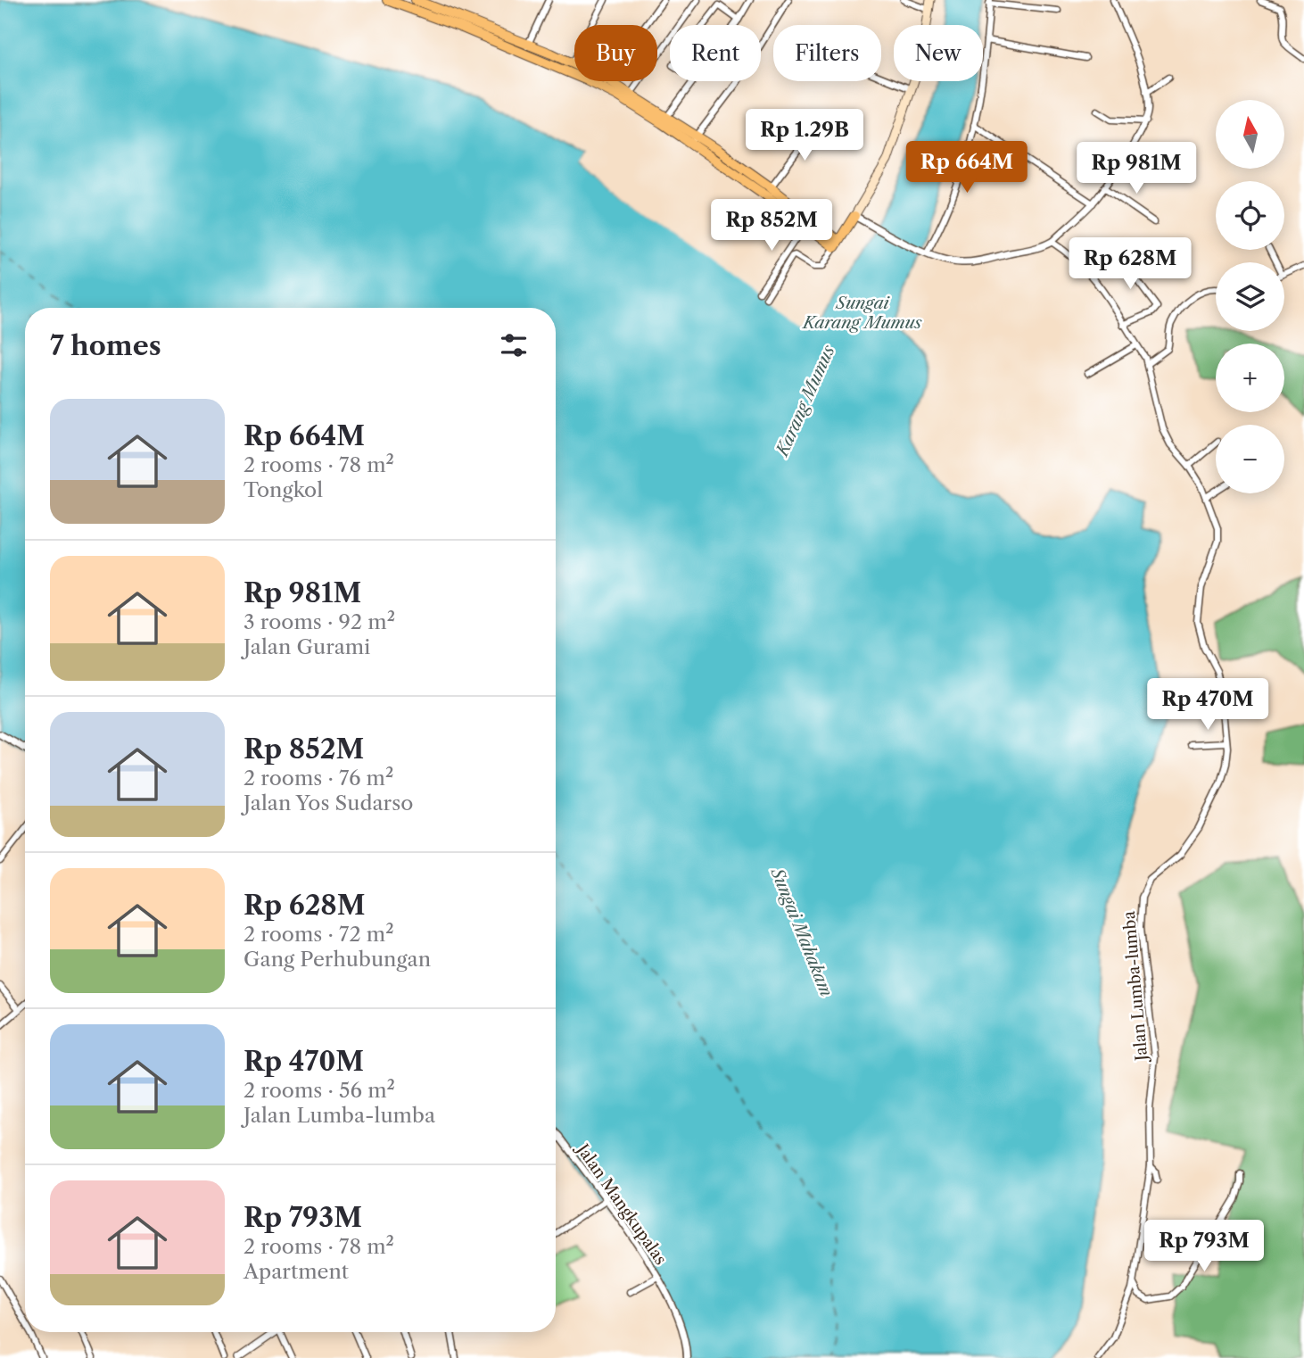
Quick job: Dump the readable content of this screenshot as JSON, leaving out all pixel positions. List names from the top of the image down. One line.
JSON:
{"streets":{"street":["Jalan Lumba-lumba","Jalan Mangkupalas"]},"water":["Sungai Karang Mumus","Karang Mumus","Sungai Mahakam"],"north":"top","page":{"chip":["Buy","Rent","Filters","New"],"map_buttons":["+","−"],"price":["Rp 1.29B","Rp 664M","Rp 981M","Rp 852M","Rp 628M","Rp 470M","Rp 793M"],"heading":"7 homes","list":[{"name":"Rp 664M","note":"2 rooms · 78 m² · Tongkol"},{"name":"Rp 981M","note":"3 rooms · 92 m² · Jalan Gurami"},{"name":"Rp 852M","note":"2 rooms · 76 m² · Jalan Yos Sudarso"},{"name":"Rp 628M","note":"2 rooms · 72 m² · Gang Perhubungan"},{"name":"Rp 470M","note":"2 rooms · 56 m² · Jalan Lumba-lumba"},{"name":"Rp 793M","note":"2 rooms · 78 m² · Apartment"}]}}
